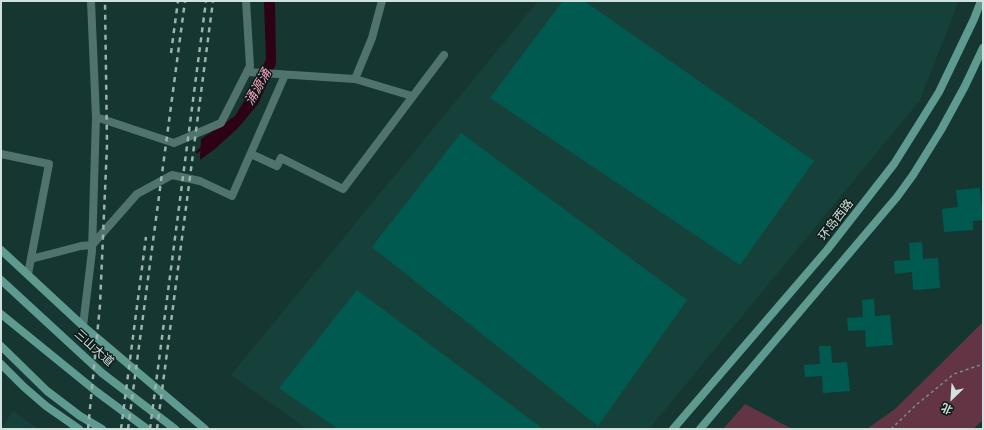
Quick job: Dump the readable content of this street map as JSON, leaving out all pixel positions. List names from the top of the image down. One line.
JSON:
{"streets":{"main road":["环岛西路","三山大道"]},"water":["涌源涌"],"north":"bottom left"}
